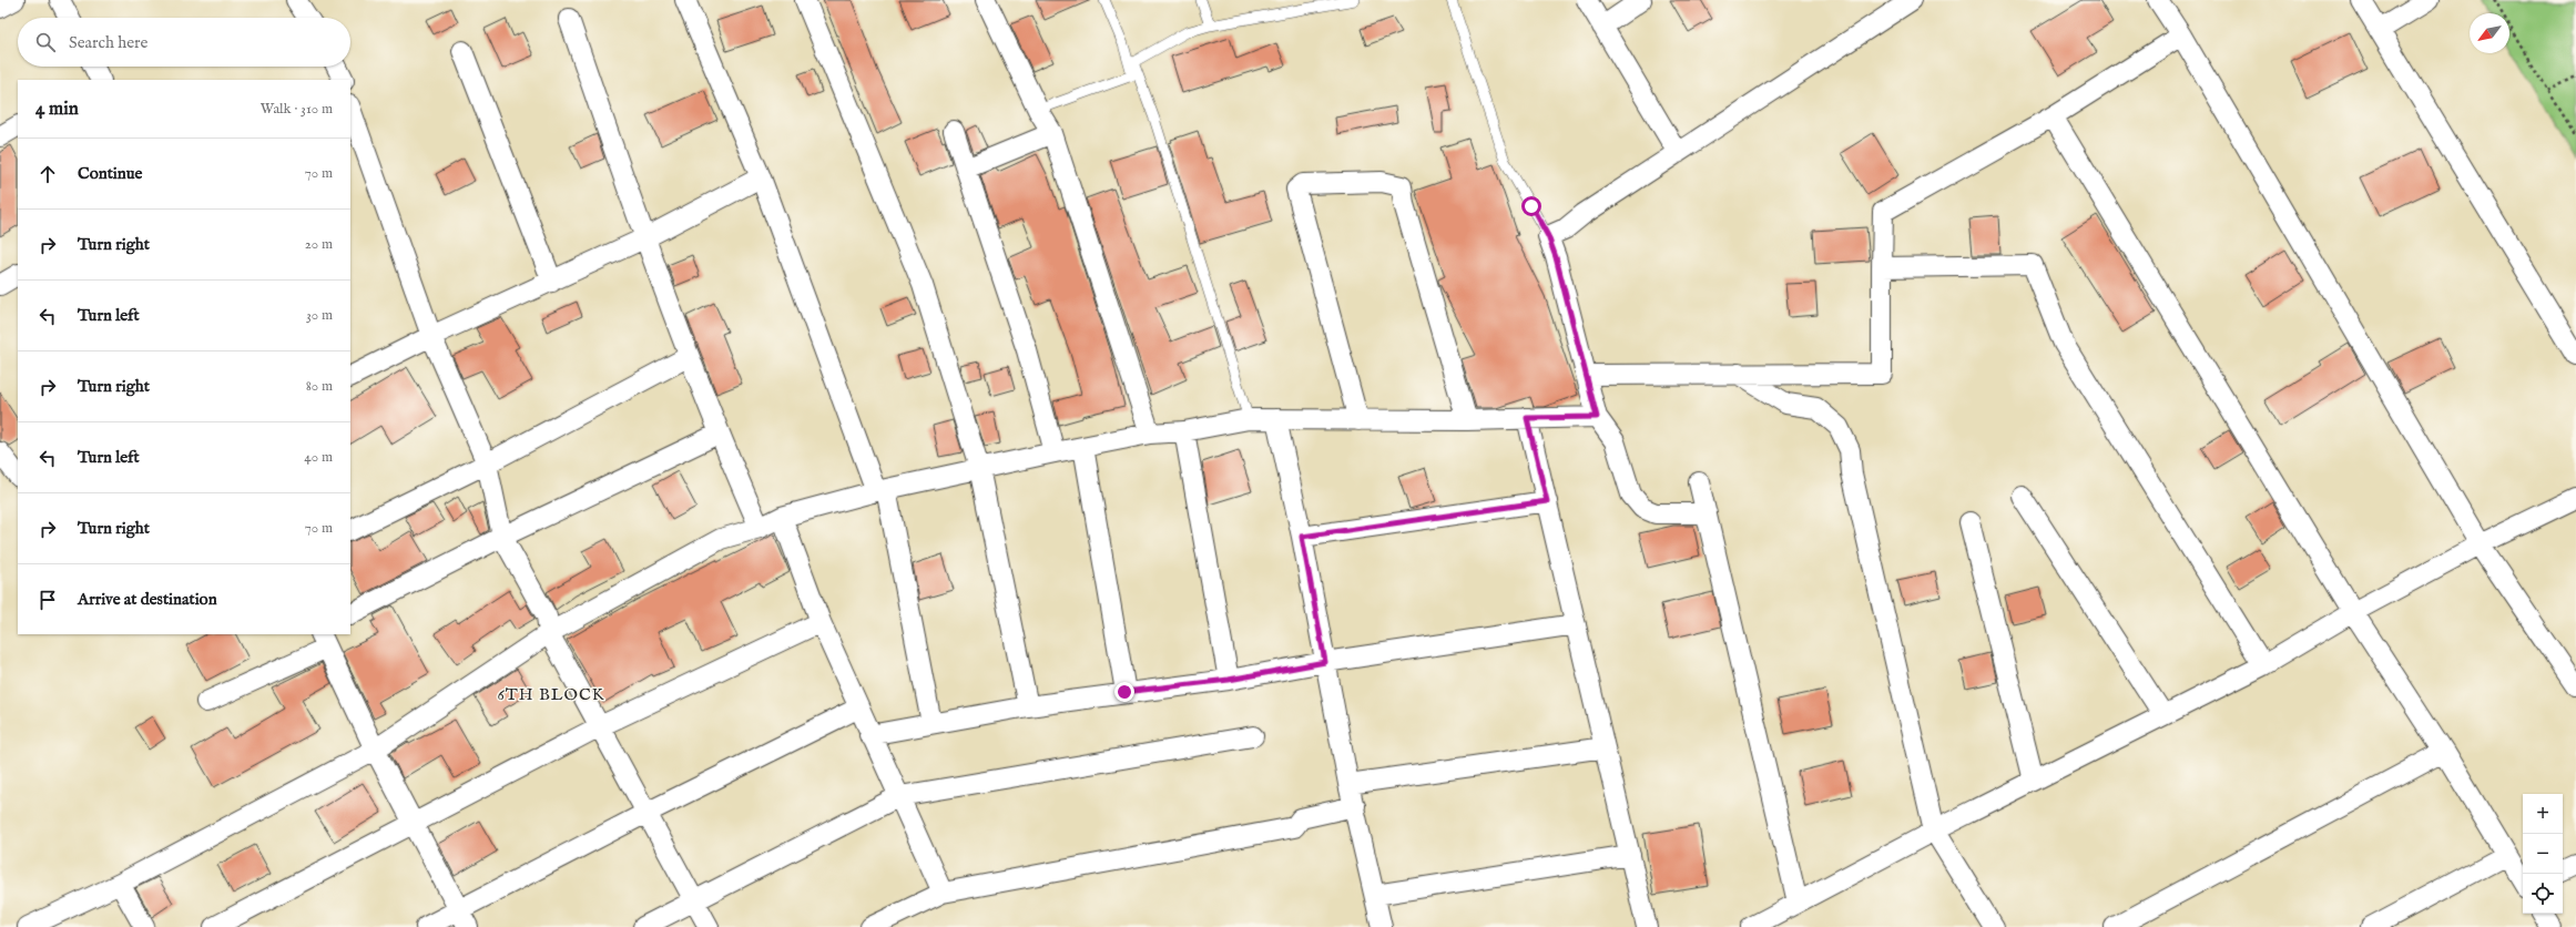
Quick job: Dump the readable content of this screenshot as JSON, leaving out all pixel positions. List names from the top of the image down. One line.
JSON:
{"districts":["6TH BLOCK"],"north":"bottom left","page":{"search":"Search here","heading":["4 min","Walk · 310 m"],"list":[["Continue","70 m"],["Turn right","20 m"],["Turn left","30 m"],["Turn right","80 m"],["Turn left","40 m"],["Turn right","70 m"],"Arrive at destination"],"map_buttons":["+","−"]}}
